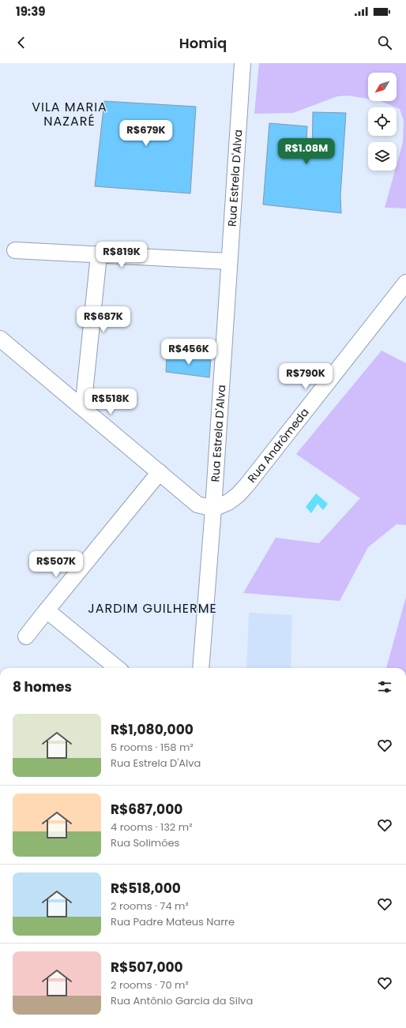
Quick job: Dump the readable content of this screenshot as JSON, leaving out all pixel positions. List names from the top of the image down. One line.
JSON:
{"streets":{"street":["Rua Estrela D'Alva","Rua Andrômeda"]},"crossings":[["Rua Estrela D'Alva","Rua Andrômeda"]],"districts":["VILA MARIA NAZARÉ","JARDIM GUILHERME"],"north":"bottom left","page":{"status":"19:39","header":"Homiq","price":["R$679K","R$1.08M","R$819K","R$687K","R$456K","R$790K","R$518K","R$507K"],"heading":"8 homes","list":[{"name":"R$1,080,000","note":"5 rooms · 158 m² · Rua Estrela D'Alva"},{"name":"R$687,000","note":"4 rooms · 132 m² · Rua Solimões"},{"name":"R$518,000","note":"2 rooms · 74 m² · Rua Padre Mateus Narre"},{"name":"R$507,000","note":"2 rooms · 70 m² · Rua Antônio Garcia da Silva"}]}}
